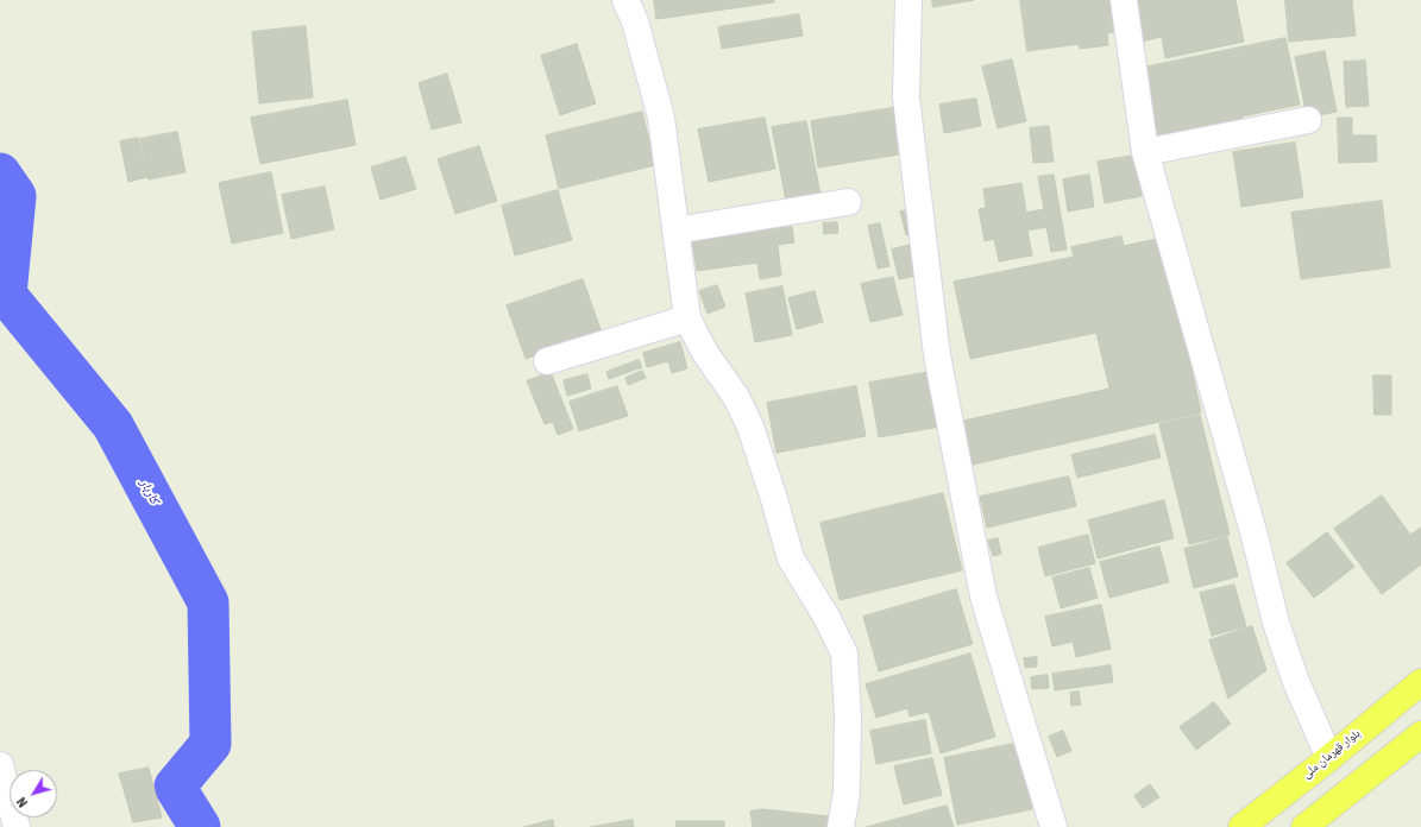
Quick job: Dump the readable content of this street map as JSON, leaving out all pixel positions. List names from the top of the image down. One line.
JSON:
{"streets":{"highway":["بلوار قهرمان ملی"]},"water":["کاربار"],"north":"bottom left"}
